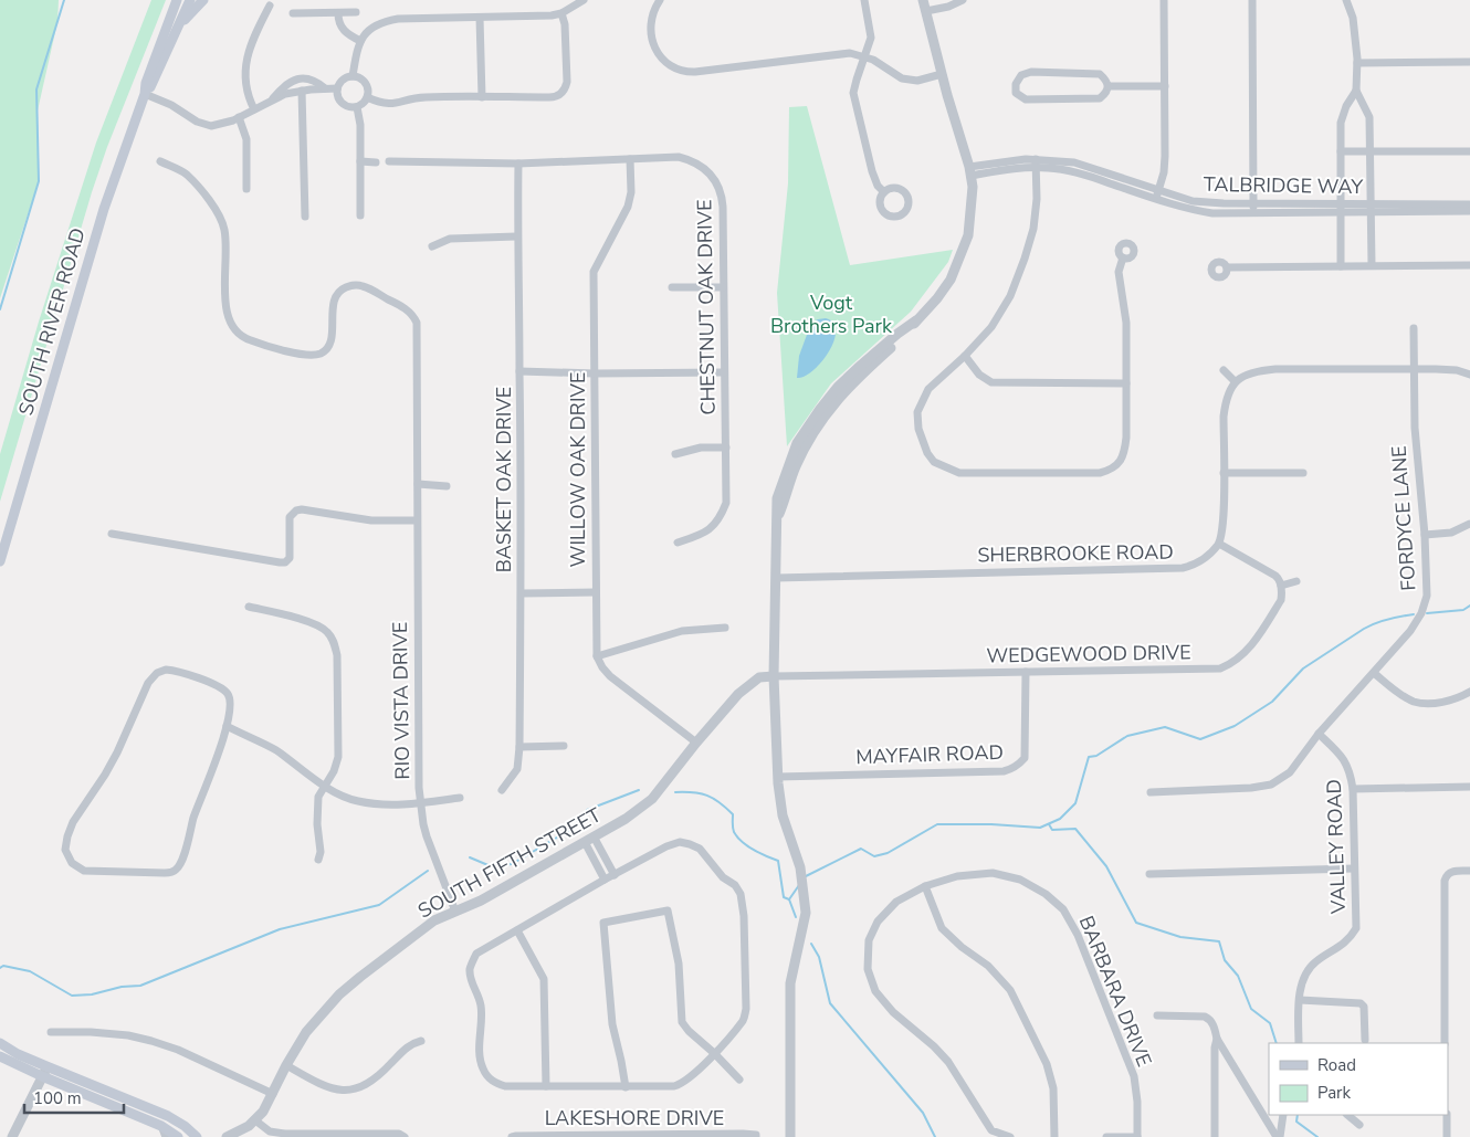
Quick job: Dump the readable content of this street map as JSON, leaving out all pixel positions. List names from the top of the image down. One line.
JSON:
{"streets":{"main road":["SOUTH RIVER ROAD"],"street":["TALBRIDGE WAY","CHESTNUT OAK DRIVE","WILLOW OAK DRIVE","BASKET OAK DRIVE","FORDYCE LANE","SHERBROOKE ROAD","WEDGEWOOD DRIVE","RIO VISTA DRIVE","MAYFAIR ROAD","VALLEY ROAD","SOUTH FIFTH STREET","BARBARA DRIVE","LAKESHORE DRIVE"]},"crossings":[["CHESTNUT OAK DRIVE","WILLOW OAK DRIVE"],["CHESTNUT OAK DRIVE","BASKET OAK DRIVE"],["FORDYCE LANE","VALLEY ROAD"],["WEDGEWOOD DRIVE","MAYFAIR ROAD"],["WEDGEWOOD DRIVE","SOUTH FIFTH STREET"],["RIO VISTA DRIVE","SOUTH FIFTH STREET"]],"parks":["Vogt Brothers Park"],"legend":["Road","Park"],"scale_bar":"100 m"}
